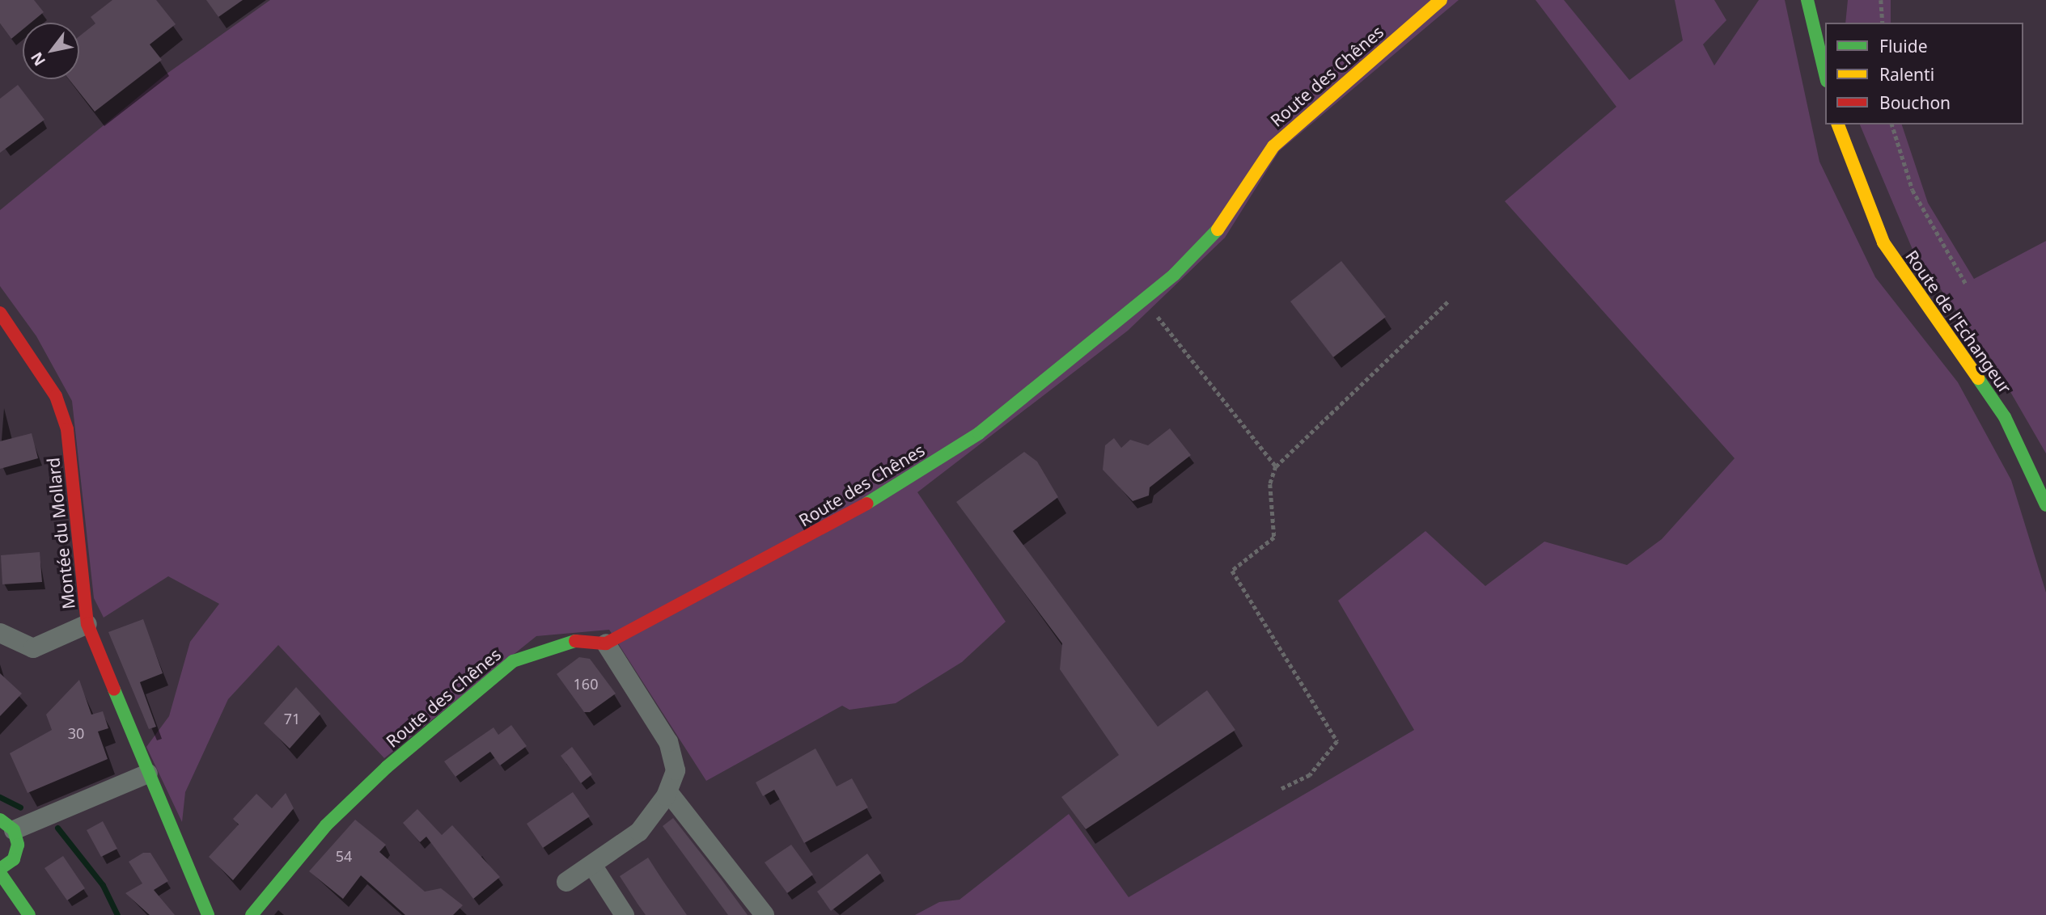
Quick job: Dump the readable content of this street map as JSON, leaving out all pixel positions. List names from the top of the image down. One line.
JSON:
{"streets":{"street":["Route des Chênes","Route de l'Echangeur","Montée du Mollard"]},"house_numbers":["160","71","30","54"],"legend":["Fluide","Ralenti","Bouchon"],"north":"bottom left"}
